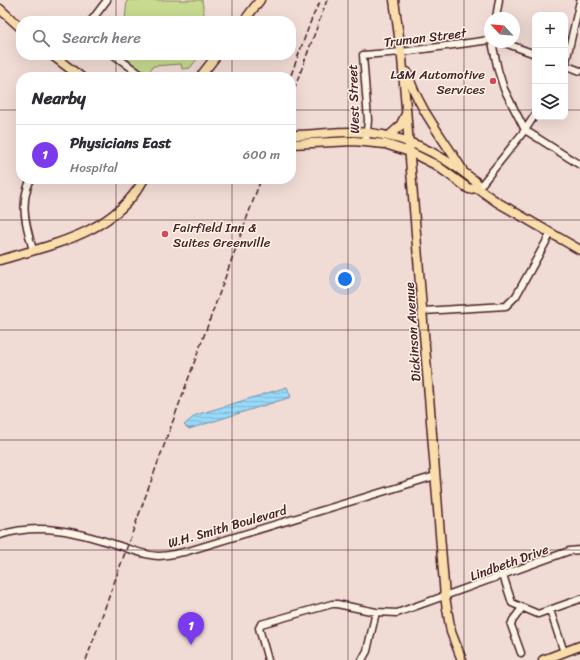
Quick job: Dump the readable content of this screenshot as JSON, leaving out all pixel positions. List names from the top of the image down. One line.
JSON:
{"streets":{"main road":["Dickinson Avenue"],"street":["Truman Street","West Street","W.H. Smith Boulevard","Lindbeth Drive"]},"crossings":[["Truman Street","West Street"],["Truman Street","Dickinson Avenue"],["Dickinson Avenue","W.H. Smith Boulevard"],["Dickinson Avenue","Lindbeth Drive"]],"places":["L&M Automotive Services","Fairfield Inn & Suites Greenville"],"north":"top left","page":{"map_buttons":["+","−"],"search":"Search here","heading":"Nearby","list":[{"mark":"1","name":"Physicians East","note":"Hospital","value":"600 m"}],"pins":"1"}}
